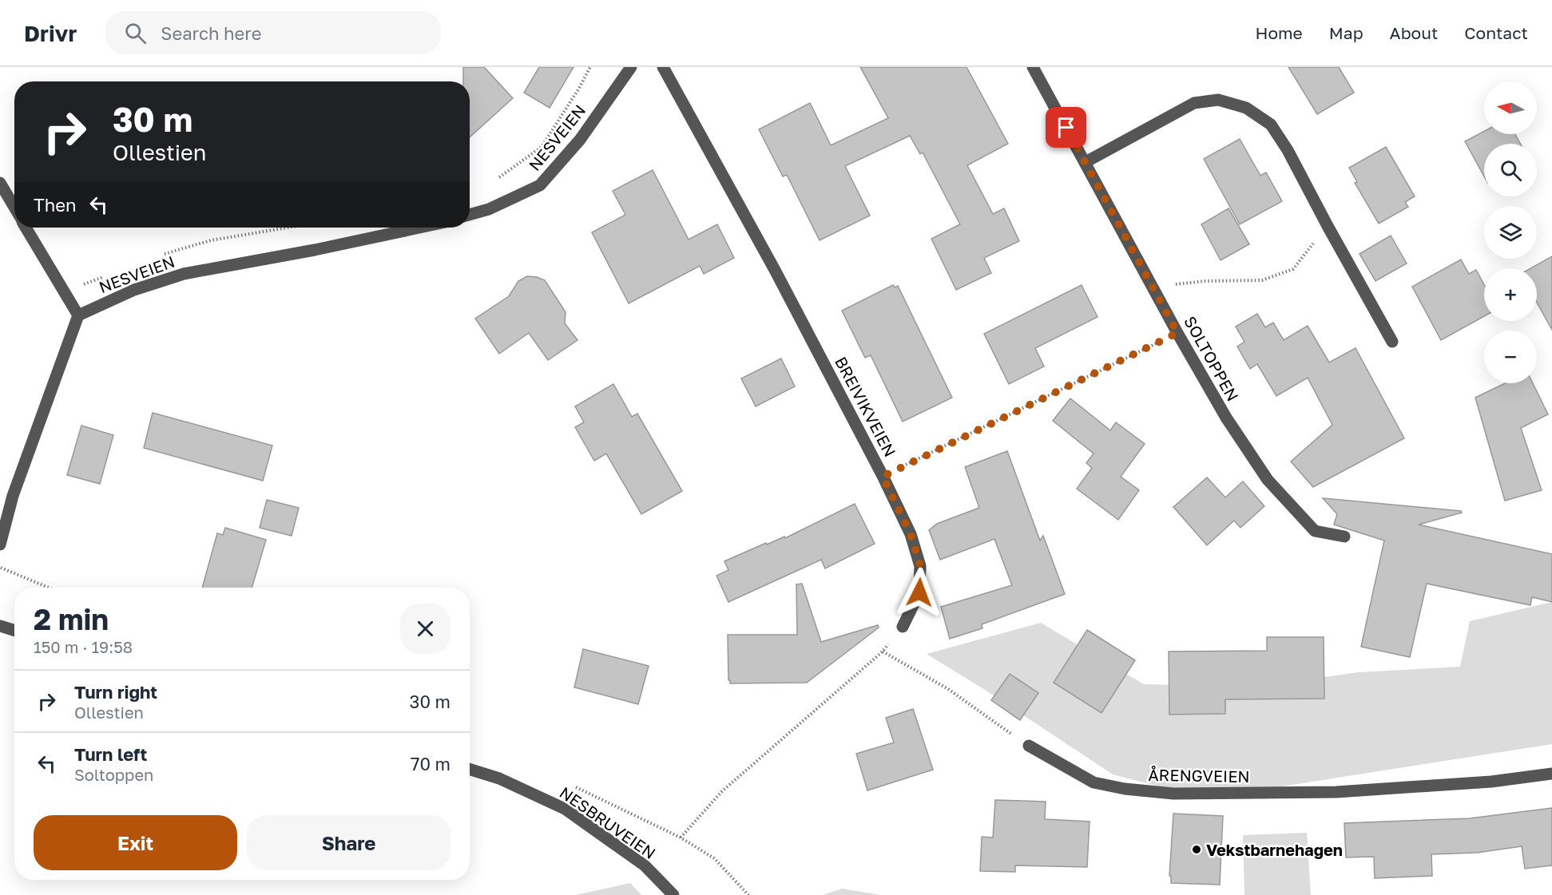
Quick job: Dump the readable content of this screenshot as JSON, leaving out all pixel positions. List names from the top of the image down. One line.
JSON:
{"streets":{"street":["NESVEIEN","SOLTOPPEN","BREIVIKVEIEN","ÅRENGVEIEN","NESBRUVEIEN"]},"places":["Vekstbarnehagen"],"north":"left","page":{"header":"Drivr","search":"Search here","nav":["Home","Map","About","Contact"],"map_buttons":["+","−"],"turn":["30 m","Ollestien"],"then":"Then","heading":["2 min","150 m · 19:58"],"list":[{"name":"Turn right","note":"Ollestien","value":"30 m"},{"name":"Turn left","note":"Soltoppen","value":"70 m"}],"buttons":["Exit","Share"]}}
